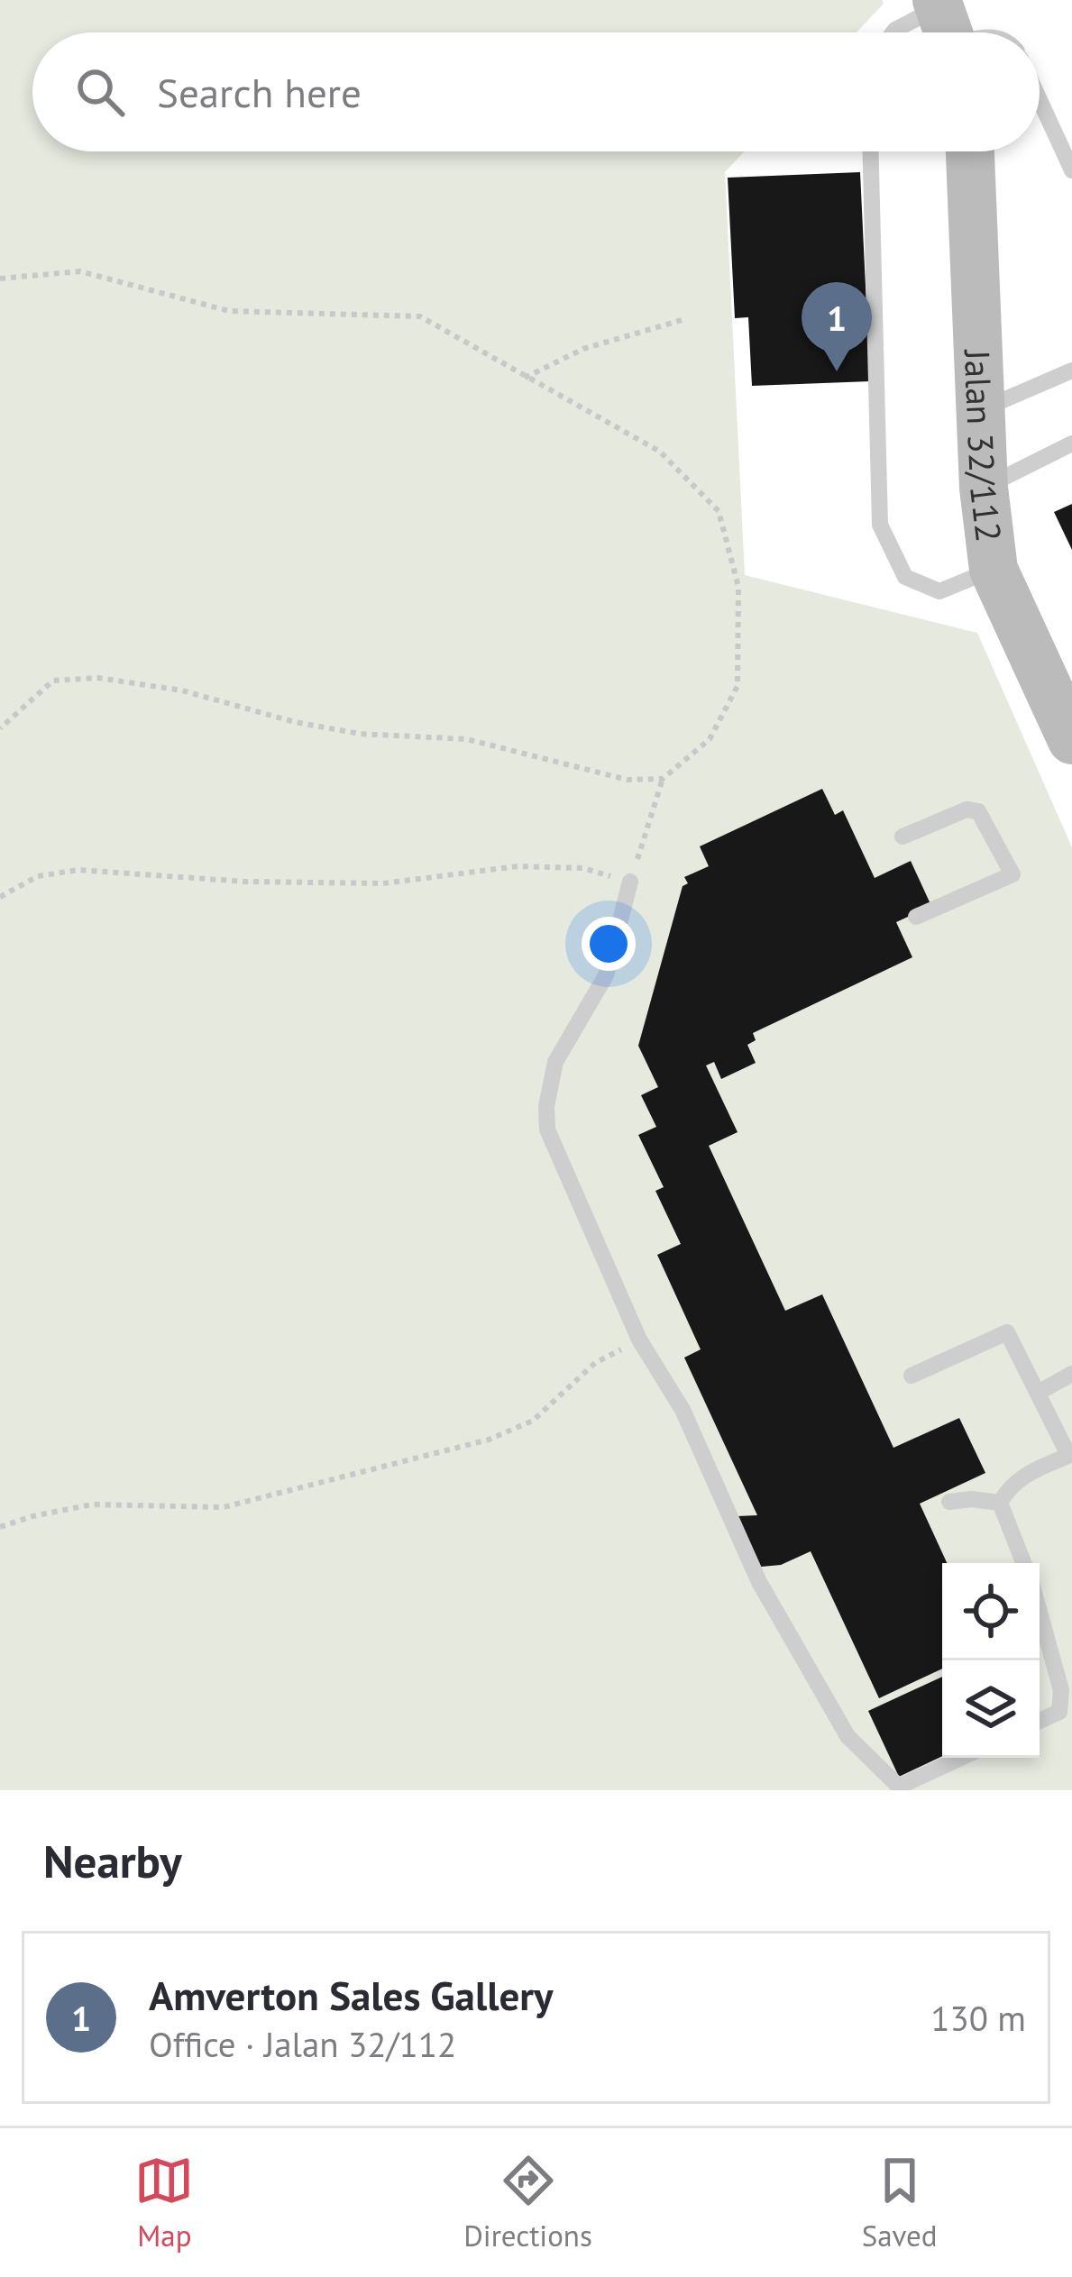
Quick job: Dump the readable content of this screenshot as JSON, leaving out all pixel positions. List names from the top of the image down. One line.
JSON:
{"streets":{"street":["Jalan 32/112"]},"page":{"search":"Search here","pins":"1","heading":"Nearby","list":[{"mark":"1","name":"Amverton Sales Gallery","note":"Office · Jalan 32/112","value":"130 m"}],"nav":["Map","Directions","Saved"]}}
